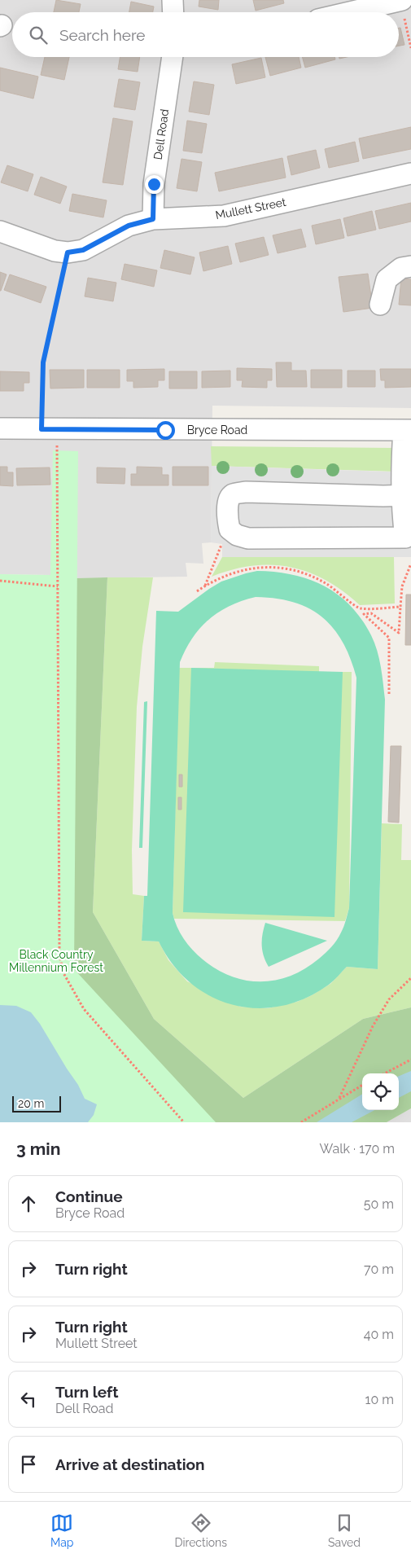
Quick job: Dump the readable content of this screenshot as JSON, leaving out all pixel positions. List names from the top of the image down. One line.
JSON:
{"streets":{"street":["Dell Road","Mullett Street","Bryce Road"]},"crossings":[["Dell Road","Mullett Street"]],"parks":["Black Country Millennium Forest"],"scale_bar":"20 m","page":{"search":"Search here","scale":"20 m","heading":["3 min","Walk · 170 m"],"list":[["Continue","Bryce Road","50 m"],["Turn right","70 m"],["Turn right","Mullett Street","40 m"],["Turn left","Dell Road","10 m"],"Arrive at destination"],"nav":["Map","Directions","Saved"]}}
